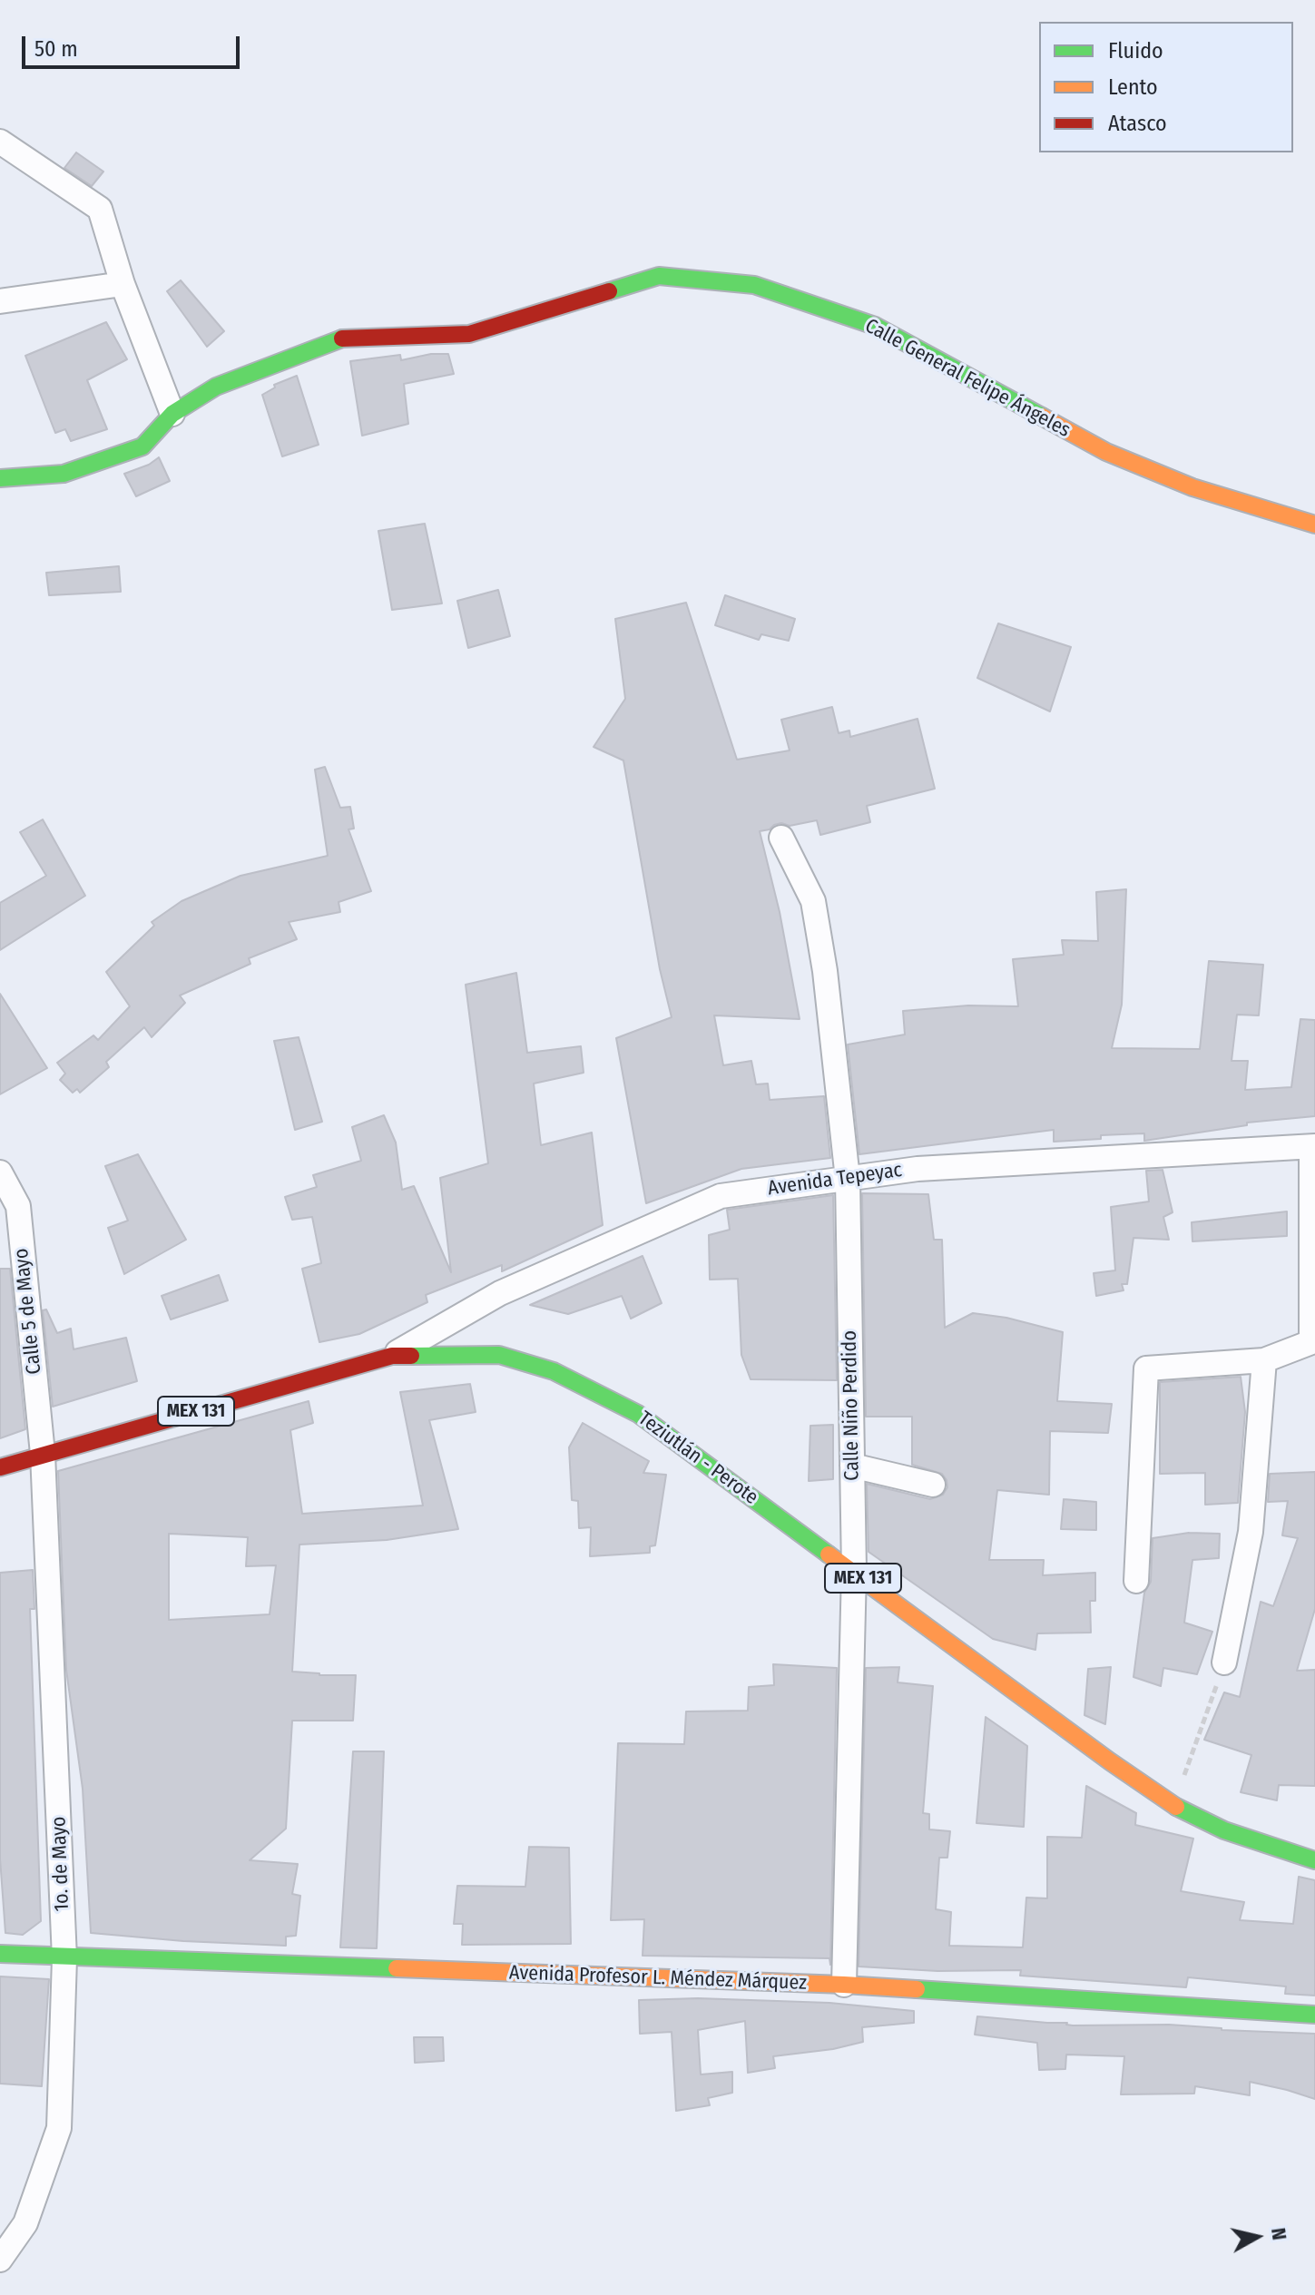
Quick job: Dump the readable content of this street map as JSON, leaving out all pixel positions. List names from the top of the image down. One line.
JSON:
{"streets":{"street":["Calle General Felipe Ángeles","Avenida Tepeyac","Calle 5 de Mayo","Calle Niño Perdido","MEX 131","Teziutlán - Perote","1o. de Mayo","Avenida Profesor L. Méndez Márquez"]},"crossings":[["Avenida Tepeyac","Calle Niño Perdido"],["Avenida Tepeyac","Teziutlán - Perote"],["Calle 5 de Mayo","Teziutlán - Perote"],["Calle 5 de Mayo","1o. de Mayo"],["Calle Niño Perdido","Teziutlán - Perote"],["Calle Niño Perdido","Avenida Profesor L. Méndez Márquez"],["Teziutlán - Perote","1o. de Mayo"],["1o. de Mayo","Avenida Profesor L. Méndez Márquez"]],"legend":["Fluido","Lento","Atasco"],"scale_bar":"50 m","north":"right"}
